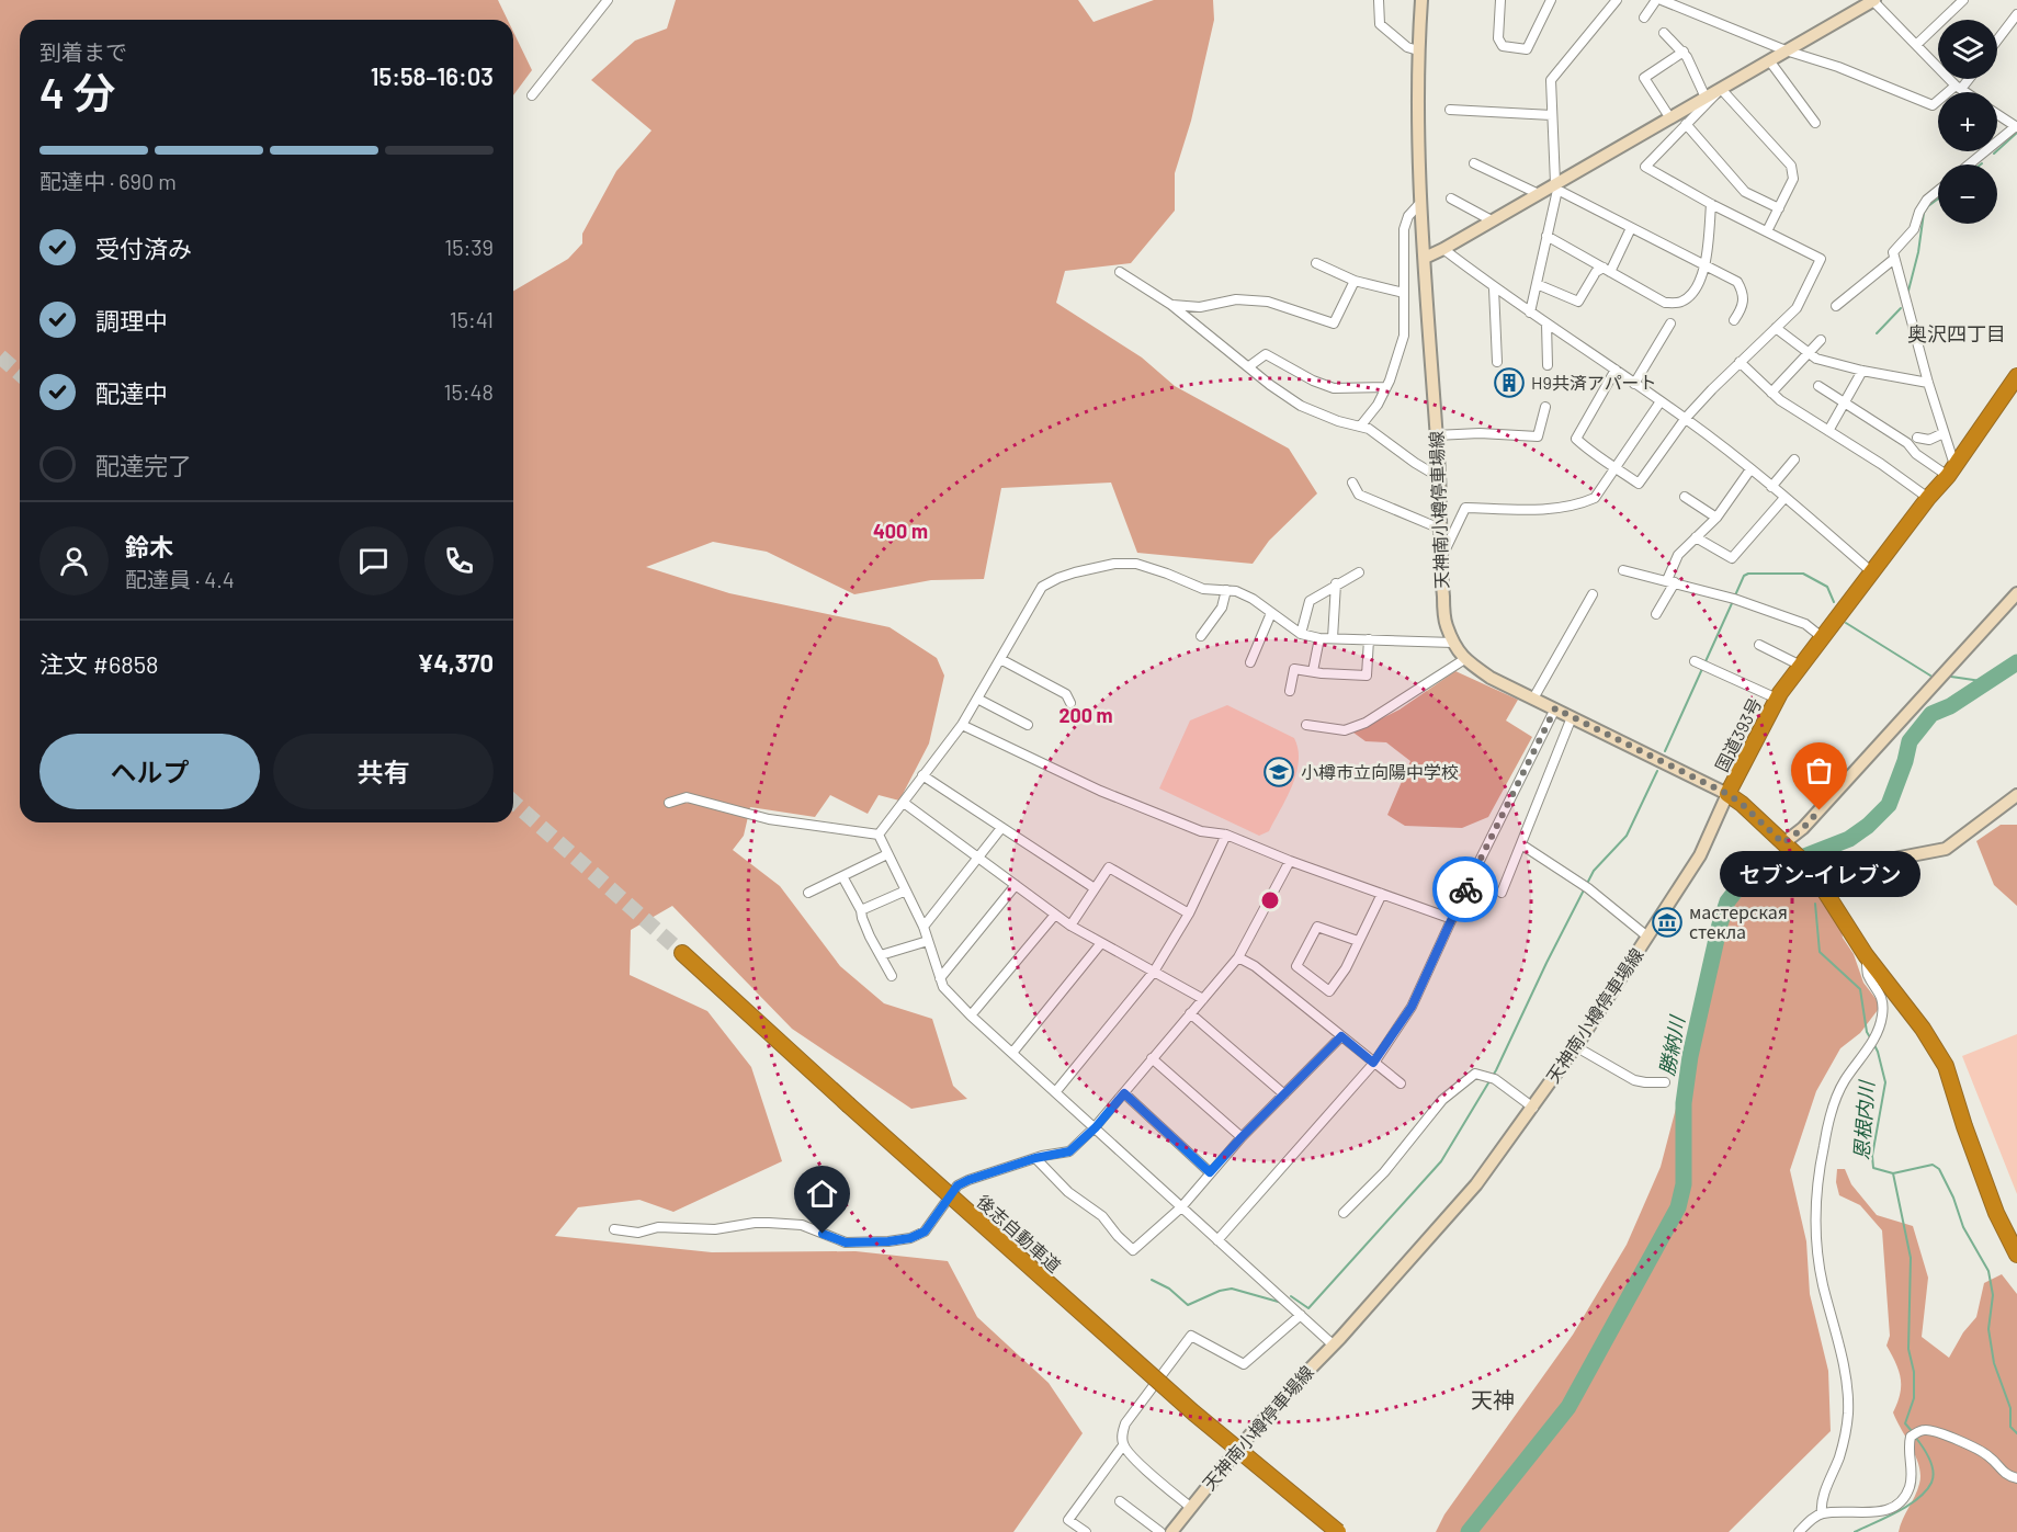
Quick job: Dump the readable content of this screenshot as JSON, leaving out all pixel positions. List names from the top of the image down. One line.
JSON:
{"streets":{"highway":["国道393号","後志自動車道"],"main road":["天神南小樽停車場線"]},"crossings":[["天神南小樽停車場線","国道393号"]],"districts":["奥沢四丁目","天神"],"water":["勝納川","恩根内川"],"places":{"building":["H9共済アパート"],"school or university":["小樽市立向陽中学校"],"other":["セブン-イレブン"],"museum":["мастерская стекла"]},"page":{"map_buttons":["+","−"],"heading":["4 分","到着まで","15:58–16:03"],"panel":["鈴木","配達員 · 4.4","注文 #6858","¥4,370"],"bar":"配達中 · 690 m","list":[["受付済み","15:39"],["調理中","15:41"],["配達中","15:48"],"配達完了"],"buttons":["ヘルプ","共有"],"bubble":"セブン-イレブン"},"rings":["400 m","200 m"]}
